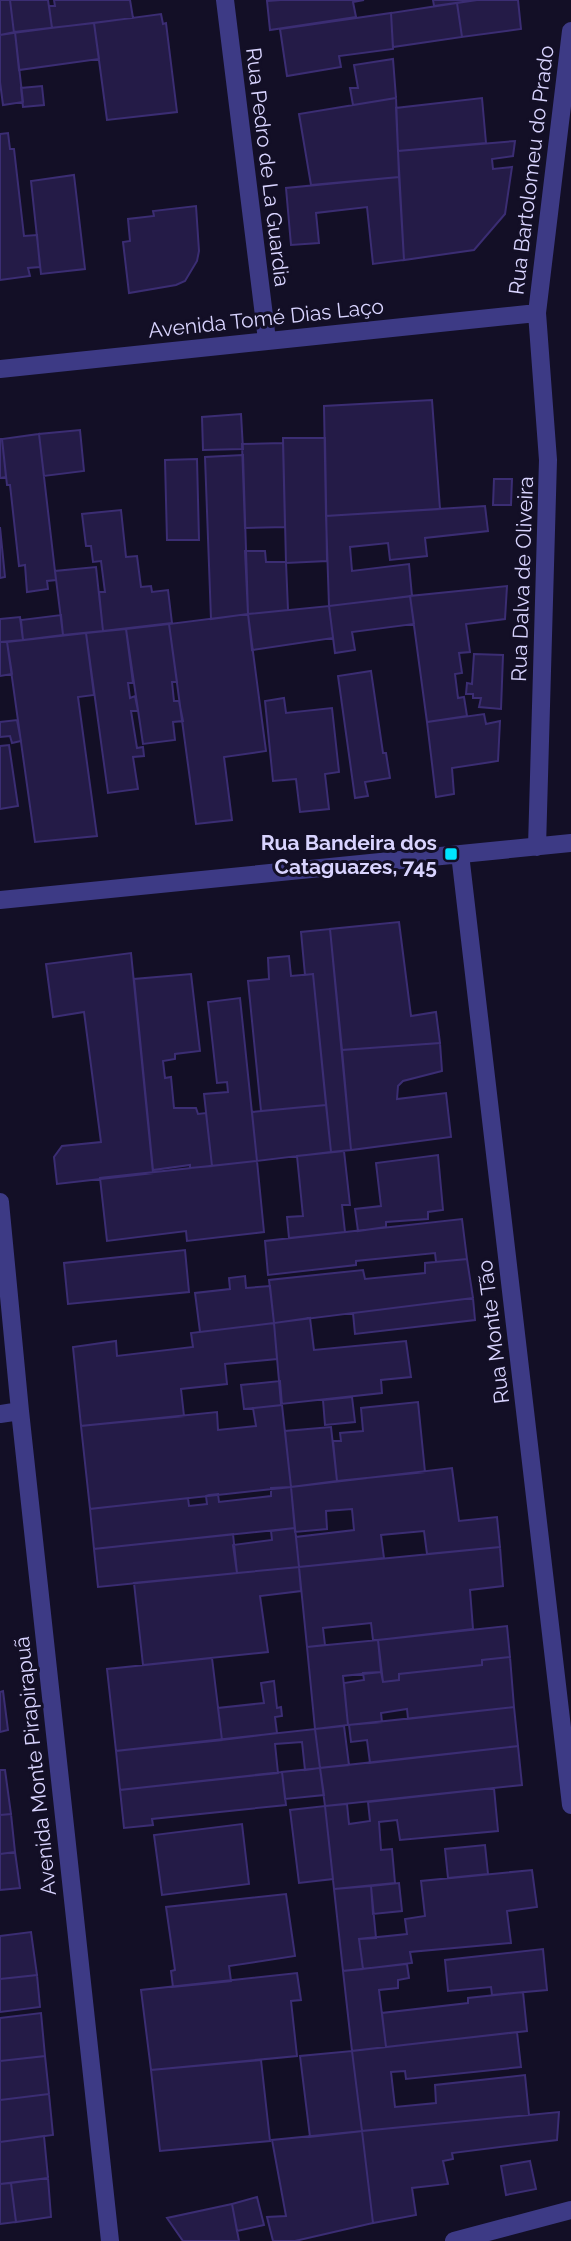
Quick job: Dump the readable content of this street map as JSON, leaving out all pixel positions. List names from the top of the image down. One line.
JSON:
{"streets":{"street":["Rua Pedro de La Guardia","Rua Bartolomeu do Prado","Avenida Tomé Dias Laço","Rua Dalva de Oliveira","Rua Monte Tão","Avenida Monte Pirapirapuã"]},"crossings":[["Rua Pedro de La Guardia","Avenida Tomé Dias Laço"],["Rua Bartolomeu do Prado","Avenida Tomé Dias Laço"],["Rua Bartolomeu do Prado","Rua Dalva de Oliveira"],["Avenida Tomé Dias Laço","Rua Dalva de Oliveira"]],"places":{"transit":["Rua Bandeira dos Cataguazes, 745"]}}
